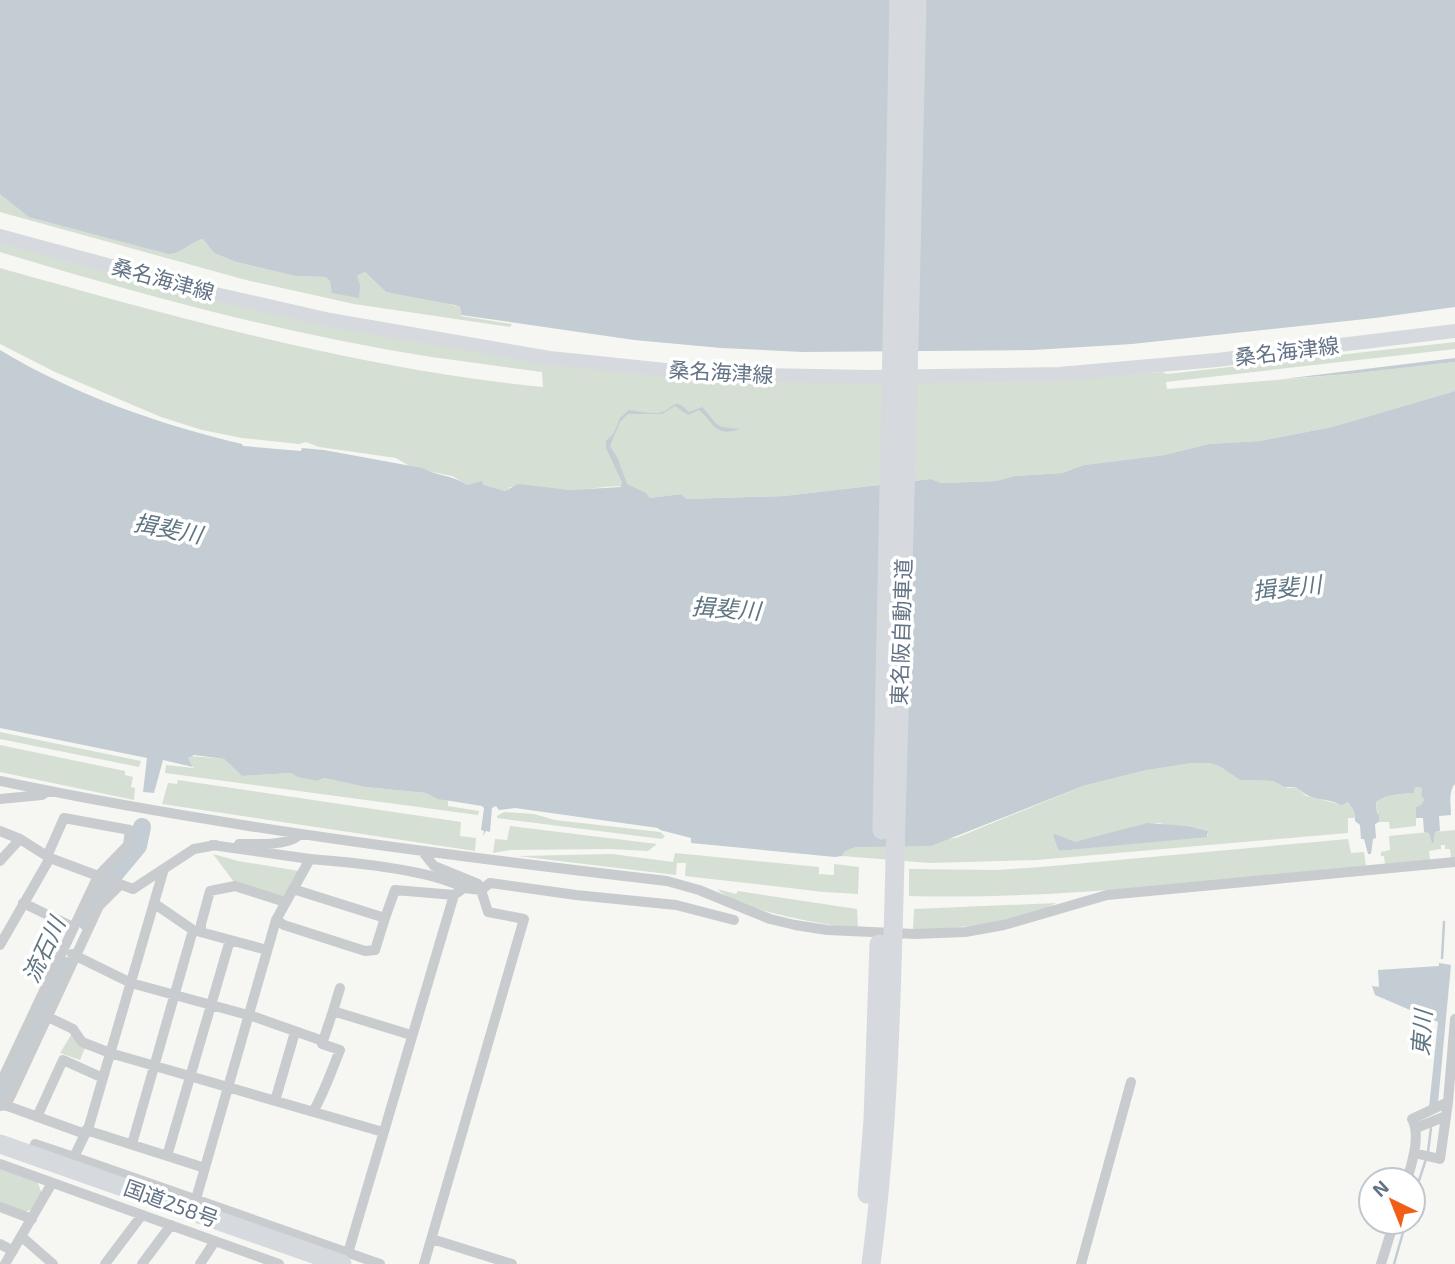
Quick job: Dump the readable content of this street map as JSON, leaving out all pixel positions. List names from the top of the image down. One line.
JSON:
{"streets":{"highway":["東名阪自動車道","国道258号"],"main road":["桑名海津線"]},"water":["揖斐川","流石川","東川"],"north":"top left"}
